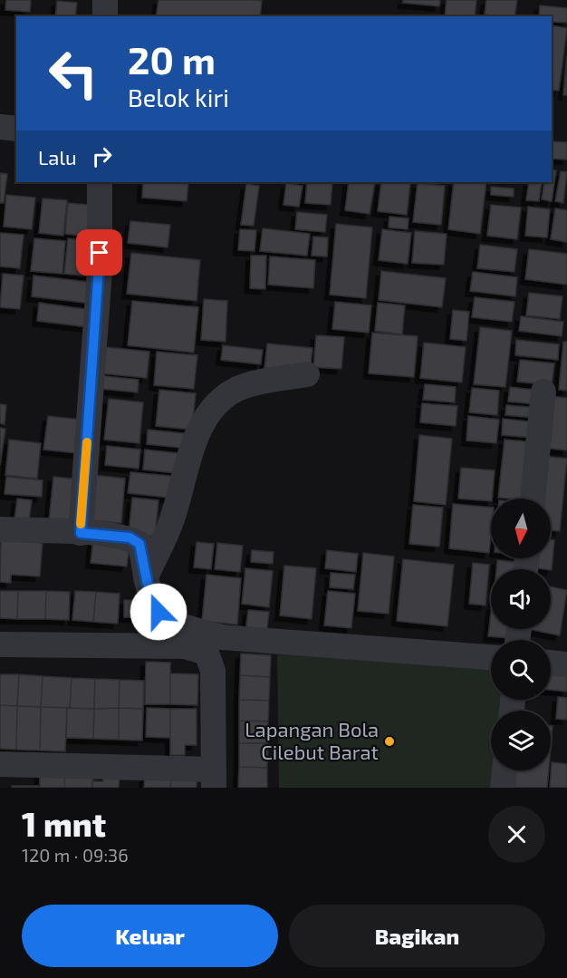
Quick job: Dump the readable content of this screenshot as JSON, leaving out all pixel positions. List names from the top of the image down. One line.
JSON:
{"places":["Lapangan Bola Cilebut Barat"],"north":"bottom","page":{"turn":["20 m","Belok kiri"],"then":"Lalu","heading":["1 mnt","120 m · 09:36"],"buttons":["Keluar","Bagikan"]}}
